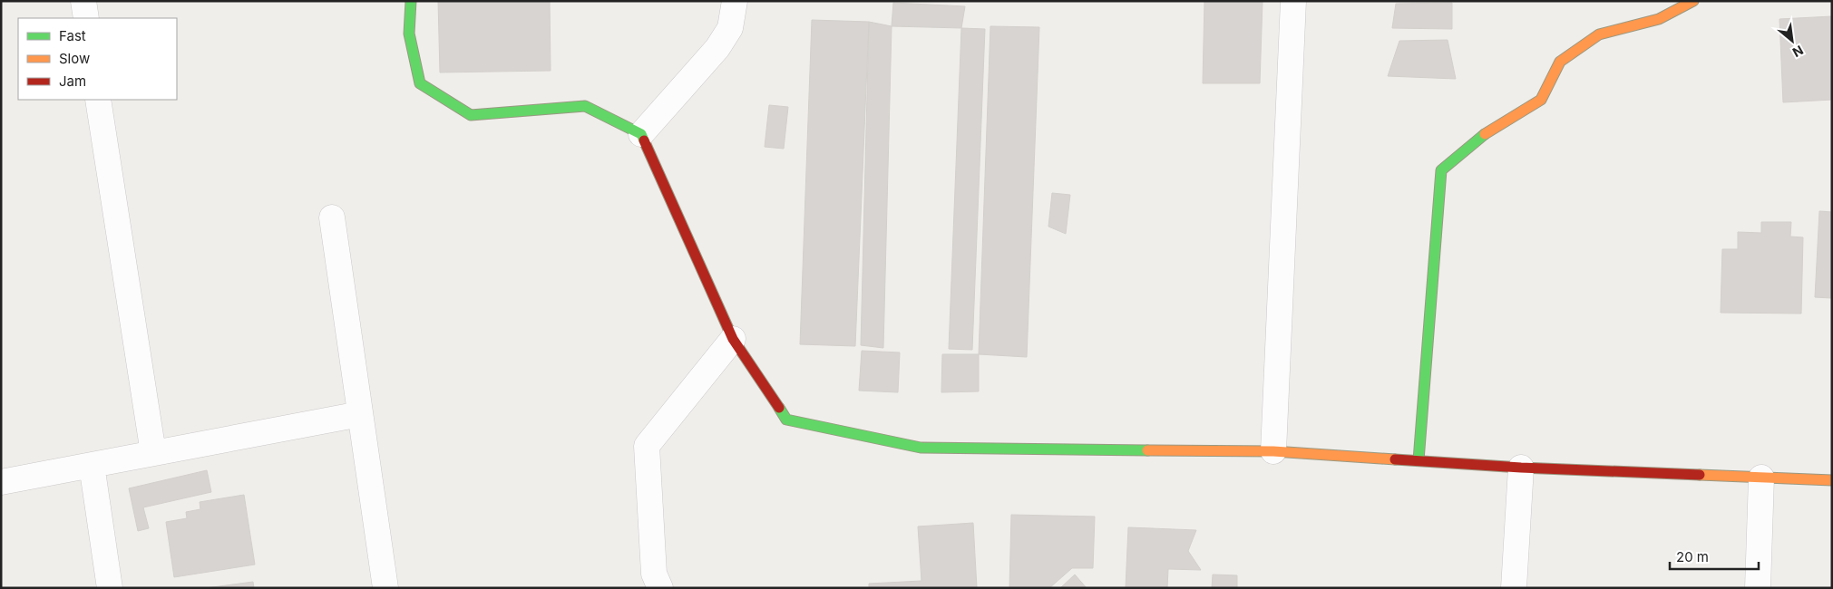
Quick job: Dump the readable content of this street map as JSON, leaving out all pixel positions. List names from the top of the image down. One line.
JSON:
{"legend":["Fast","Slow","Jam"],"scale_bar":"20 m","north":"bottom right"}
